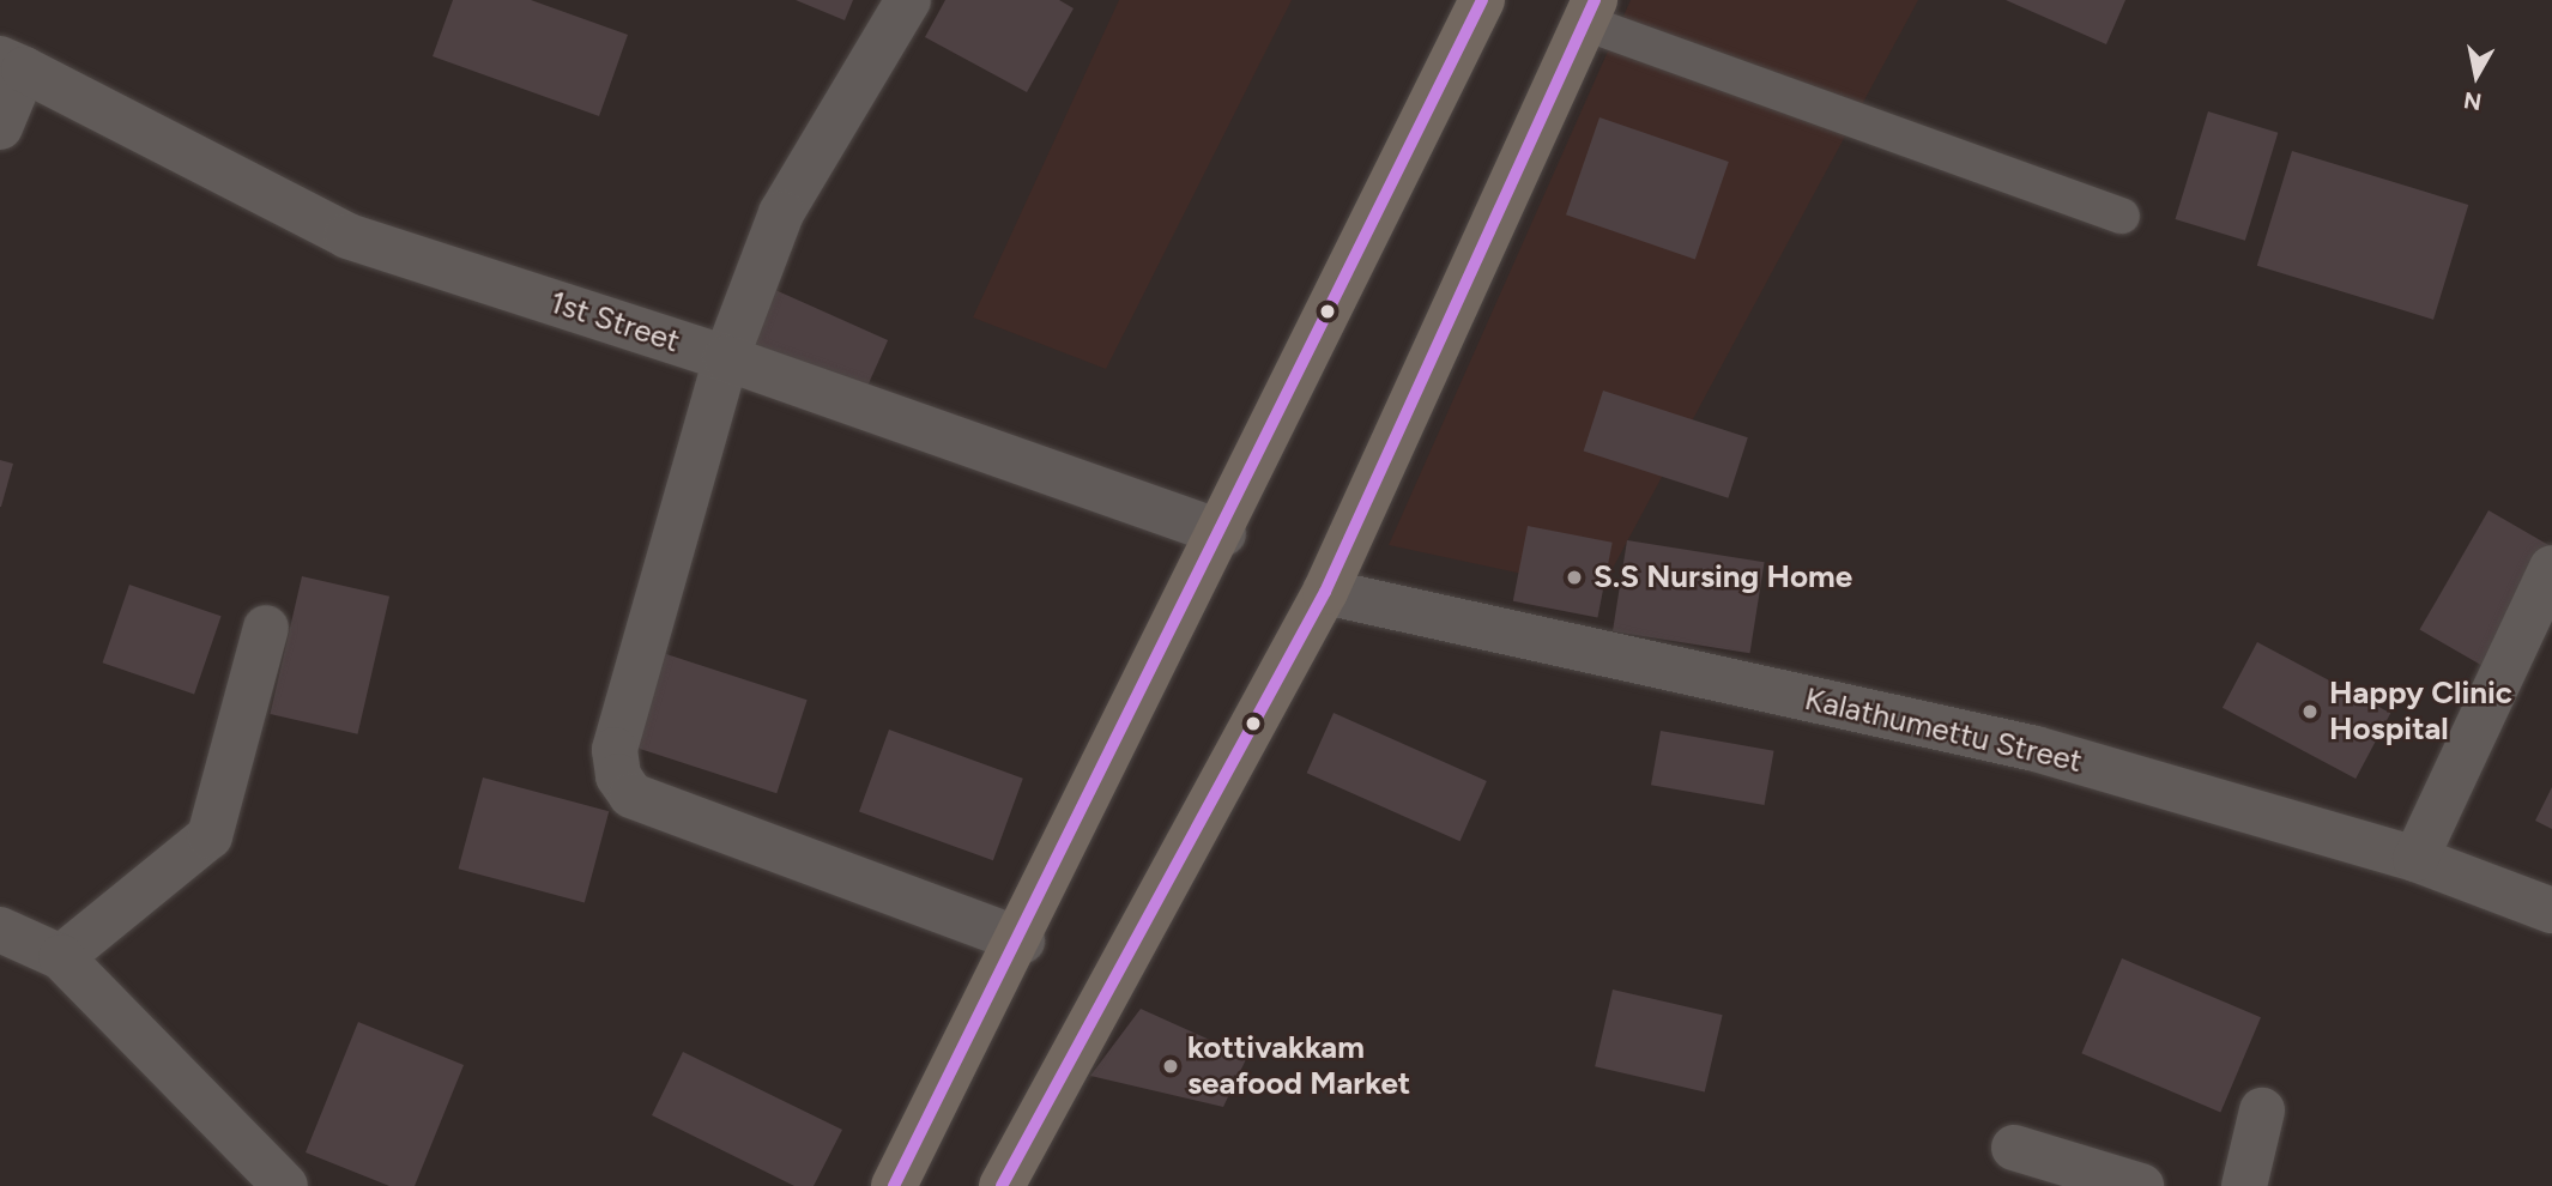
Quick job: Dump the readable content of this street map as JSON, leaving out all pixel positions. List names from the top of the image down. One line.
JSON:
{"streets":{"street":["1st Street","Kalathumettu Street"]},"places":["S.S Nursing Home","Happy Clinic Hospital","kottivakkam seafood Market"],"north":"bottom"}
